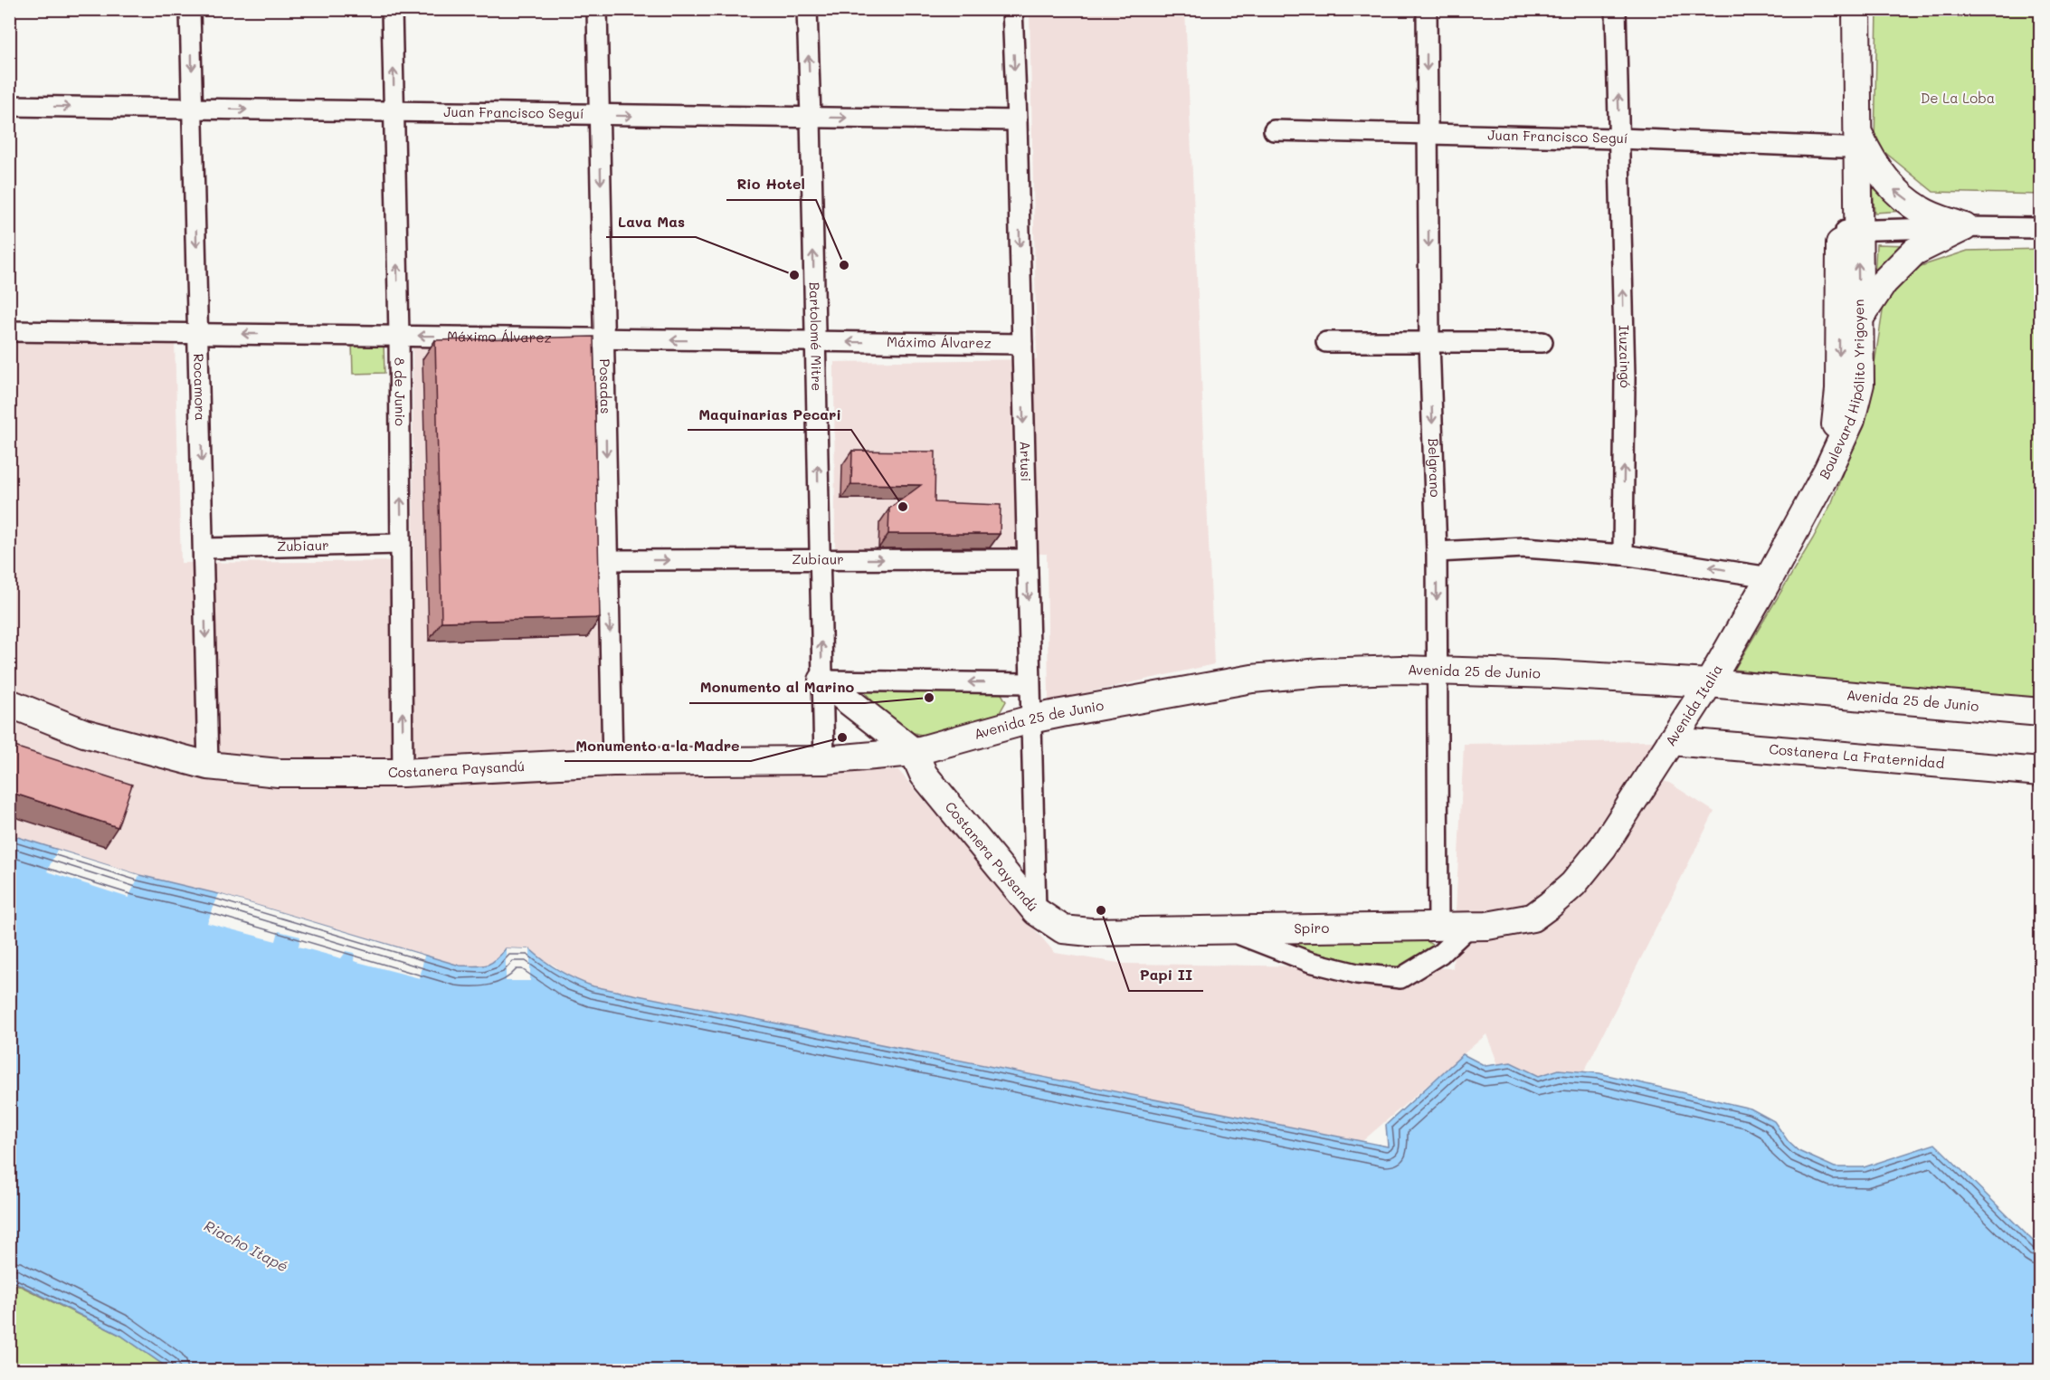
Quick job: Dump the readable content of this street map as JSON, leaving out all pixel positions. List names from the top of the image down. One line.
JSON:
{"streets":{"main road":["Boulevard Hipólito Yrigoyen","Avenida 25 de Junio","Avenida Italia","Costanera La Fraternidad","Costanera Paysandú","Spiro"],"street":["Juan Francisco Seguí","Bartolomé Mitre","Máximo Álvarez","Ituzaingó","Posadas","Rocamora","8 de Junio","Artusi","Belgrano","Zubiaur"]},"crossings":[["Juan Francisco Seguí","Bartolomé Mitre"],["Juan Francisco Seguí","Ituzaingó"],["Juan Francisco Seguí","Boulevard Hipólito Yrigoyen"],["Juan Francisco Seguí","Posadas"],["Juan Francisco Seguí","Rocamora"],["Juan Francisco Seguí","8 de Junio"],["Juan Francisco Seguí","Artusi"],["Juan Francisco Seguí","Belgrano"],["Bartolomé Mitre","Máximo Álvarez"],["Bartolomé Mitre","Zubiaur"],["Bartolomé Mitre","Costanera Paysandú"],["Máximo Álvarez","Posadas"],["Máximo Álvarez","Rocamora"],["Máximo Álvarez","8 de Junio"],["Máximo Álvarez","Artusi"],["Boulevard Hipólito Yrigoyen","Avenida Italia"],["Posadas","Zubiaur"],["Posadas","Costanera Paysandú"],["Rocamora","Zubiaur"],["Rocamora","Costanera Paysandú"],["8 de Junio","Zubiaur"],["8 de Junio","Costanera Paysandú"],["Artusi","Zubiaur"],["Artusi","Avenida 25 de Junio"],["Artusi","Costanera Paysandú"],["Belgrano","Avenida 25 de Junio"],["Belgrano","Spiro"],["Avenida 25 de Junio","Avenida Italia"],["Avenida 25 de Junio","Costanera Paysandú"],["Avenida Italia","Costanera La Fraternidad"],["Avenida Italia","Spiro"],["Costanera Paysandú","Spiro"]],"one_way":["Juan Francisco Seguí","Bartolomé Mitre","Máximo Álvarez","Ituzaingó","Posadas","Rocamora","8 de Junio","Artusi","Belgrano"],"water":["Riacho Itapé"],"parks":["De La Loba"],"places":["Rio Hotel","Lava Mas","Maquinarias Pecari","Monumento al Marino","Monumento a la Madre","Papi II"]}
